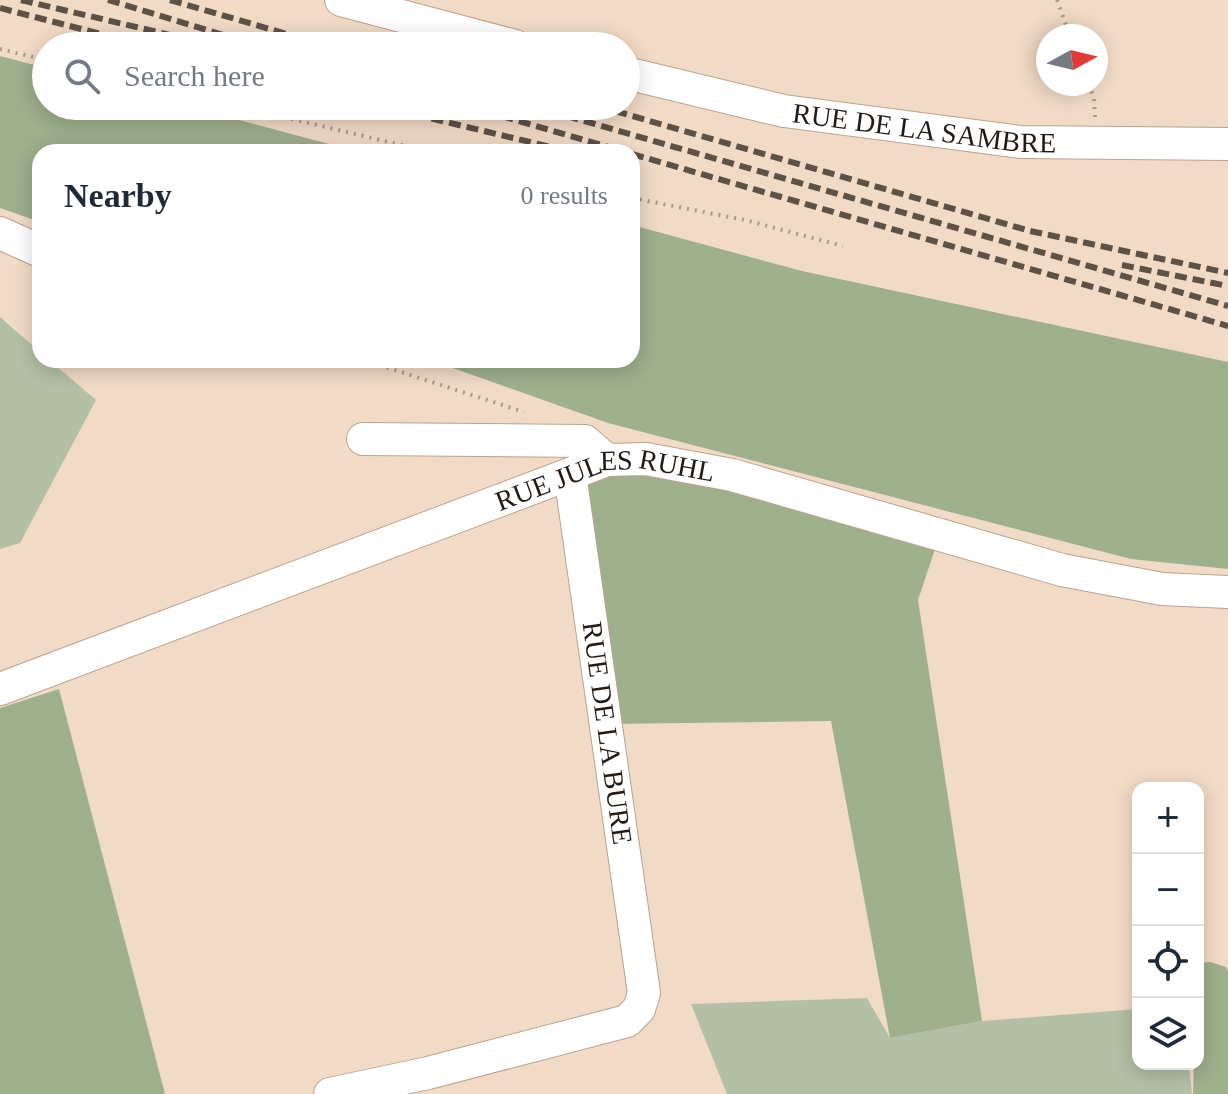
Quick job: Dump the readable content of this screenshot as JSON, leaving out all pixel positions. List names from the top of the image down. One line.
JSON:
{"streets":{"street":["RUE DE LA SAMBRE","RUE JULES RUHL","RUE DE LA BURE"]},"crossings":[["RUE JULES RUHL","RUE DE LA BURE"]],"north":"right","page":{"search":"Search here","heading":["Nearby","0 results"],"map_buttons":["+","−"]}}
